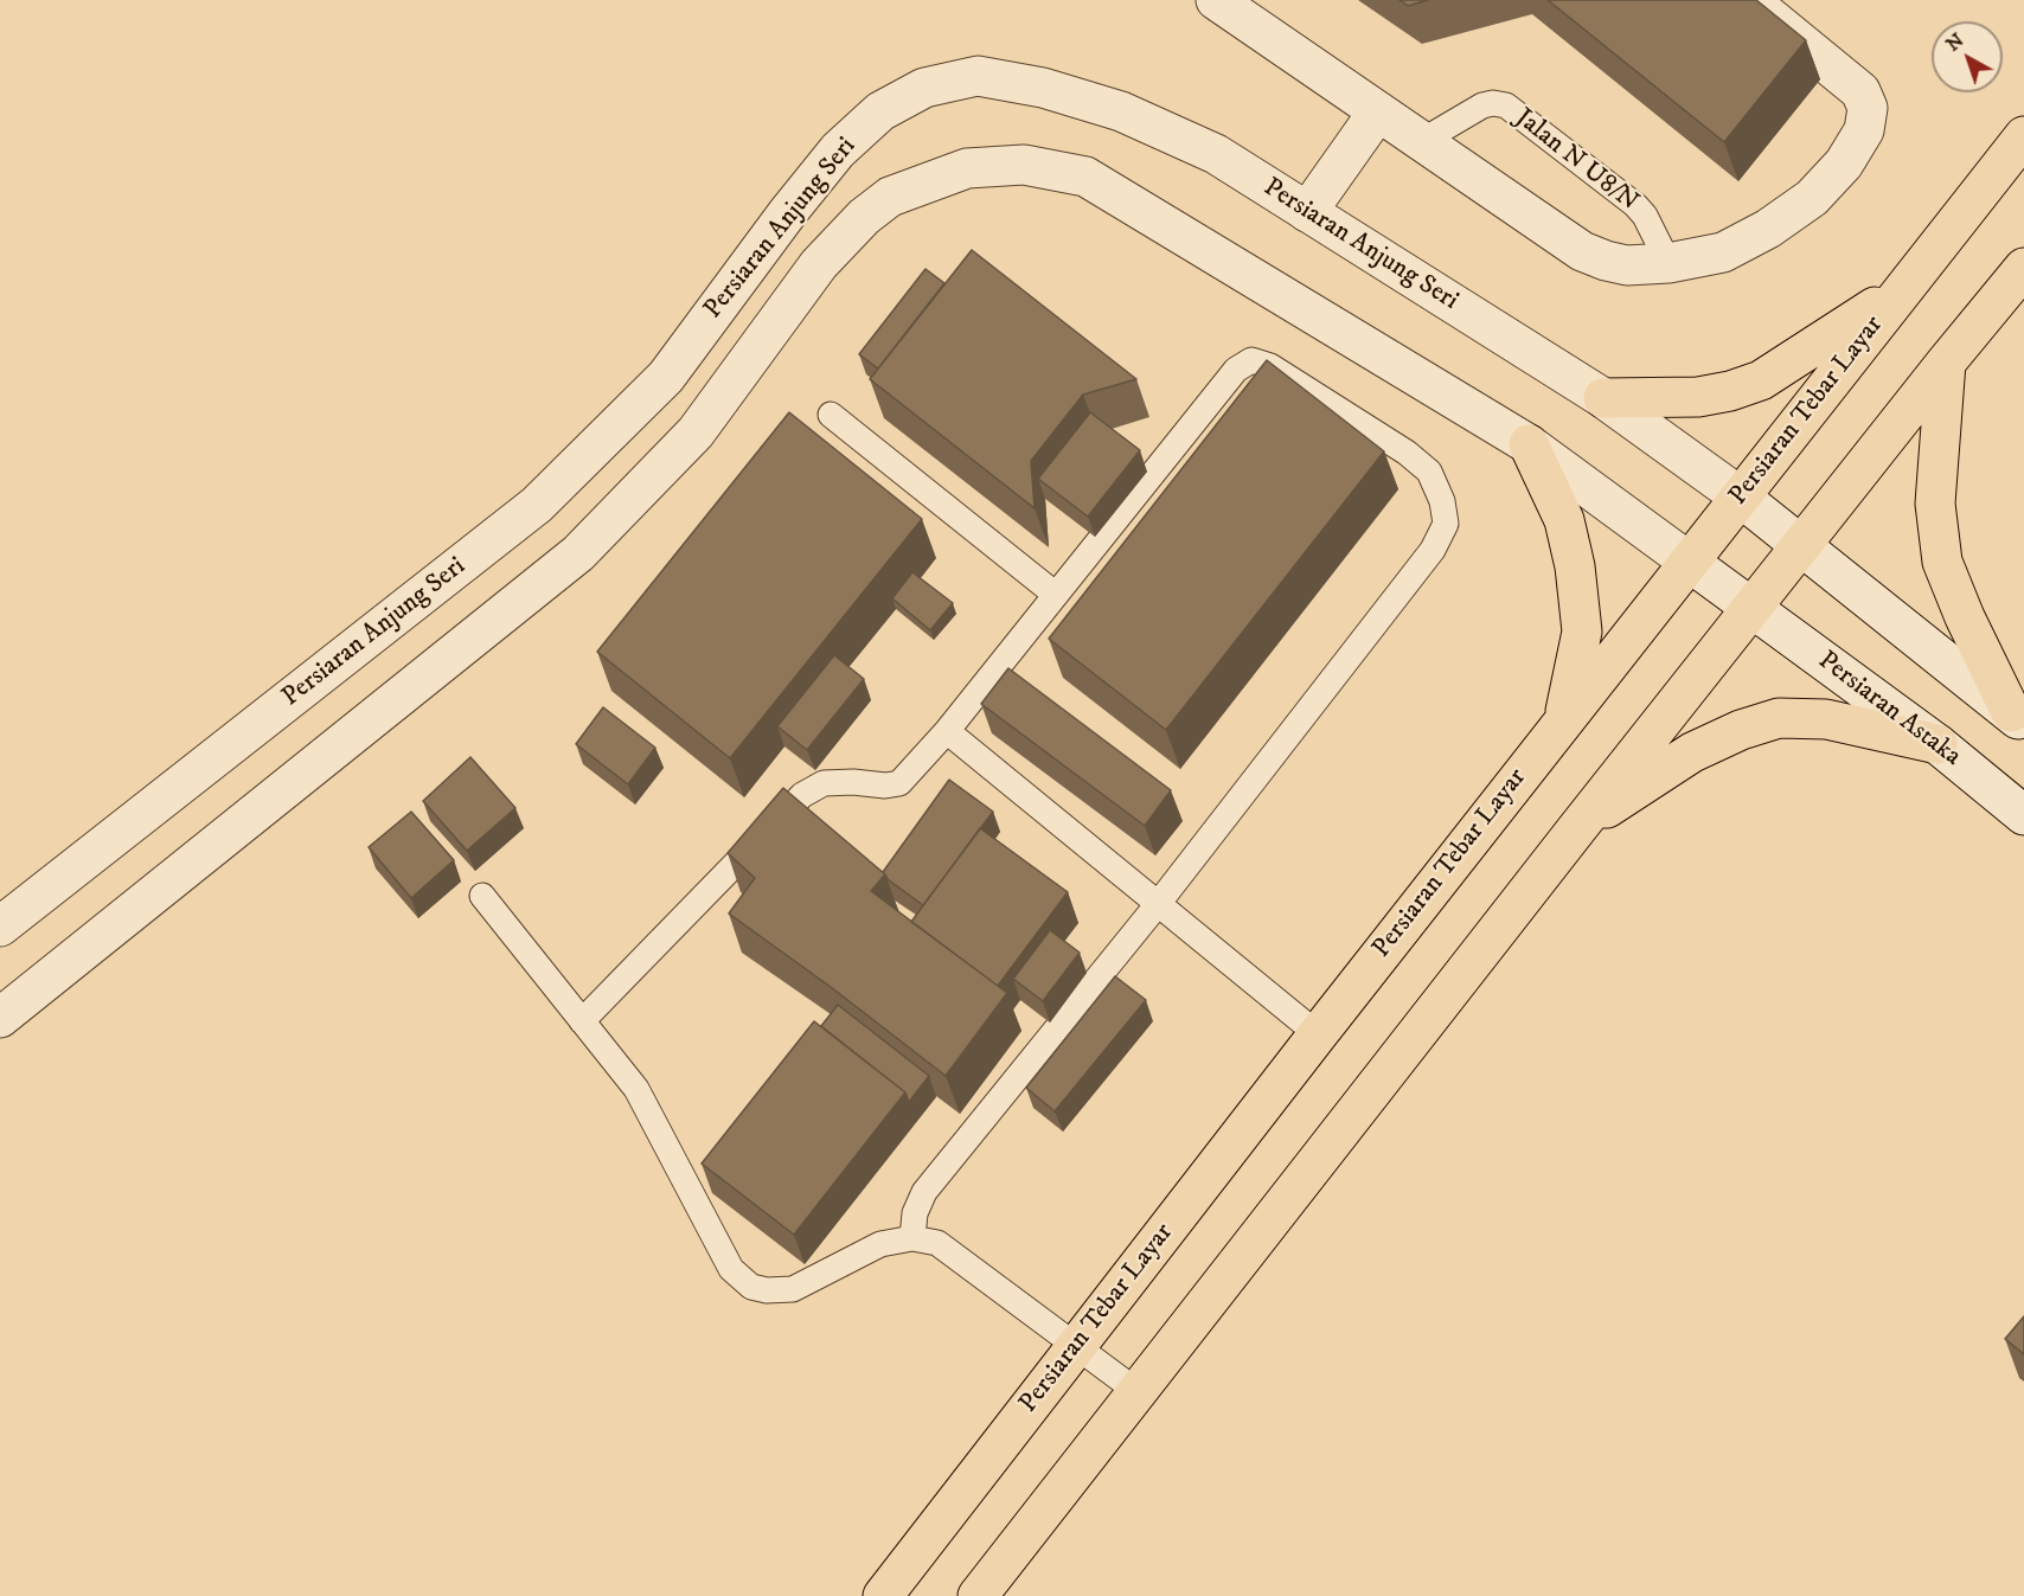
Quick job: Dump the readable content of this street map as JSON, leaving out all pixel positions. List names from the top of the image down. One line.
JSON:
{"streets":{"main road":["Persiaran Tebar Layar"],"street":["Persiaran Anjung Seri","Persiaran Astaka"],"lane":["Jalan N U8/N"]},"crossings":[["Persiaran Anjung Seri","Persiaran Tebar Layar"],["Persiaran Anjung Seri","Persiaran Astaka"],["Persiaran Tebar Layar","Persiaran Astaka"]],"north":"top left"}
